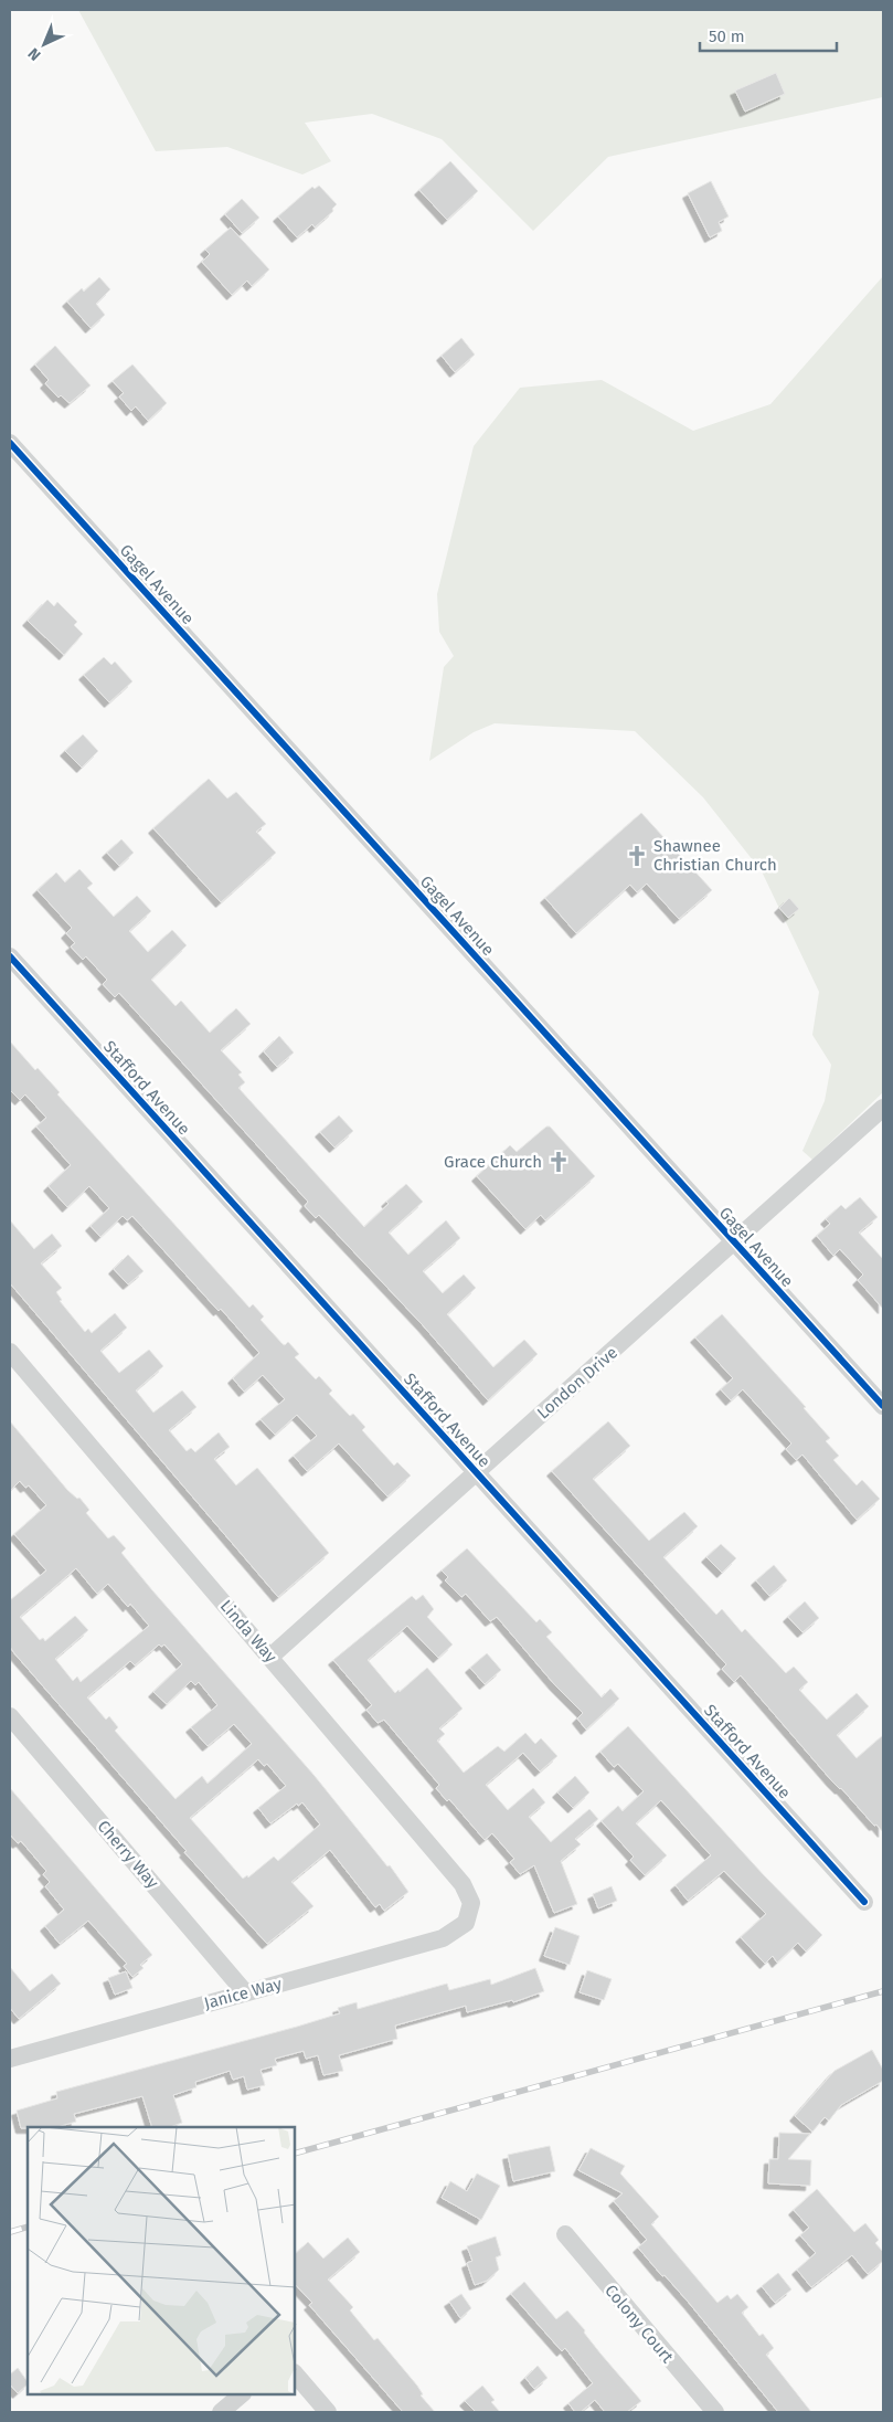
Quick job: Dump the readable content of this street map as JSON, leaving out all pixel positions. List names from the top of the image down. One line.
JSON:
{"streets":{"street":["Gagel Avenue","Stafford Avenue","London Drive","Linda Way","Cherry Way","Janice Way","Colony Court"]},"crossings":[["Gagel Avenue","London Drive"],["Stafford Avenue","London Drive"],["London Drive","Linda Way"],["Linda Way","Janice Way"],["Cherry Way","Janice Way"]],"places":{"church":["Shawnee Christian Church","Grace Church"]},"scale_bar":"50 m","north":"bottom left"}
